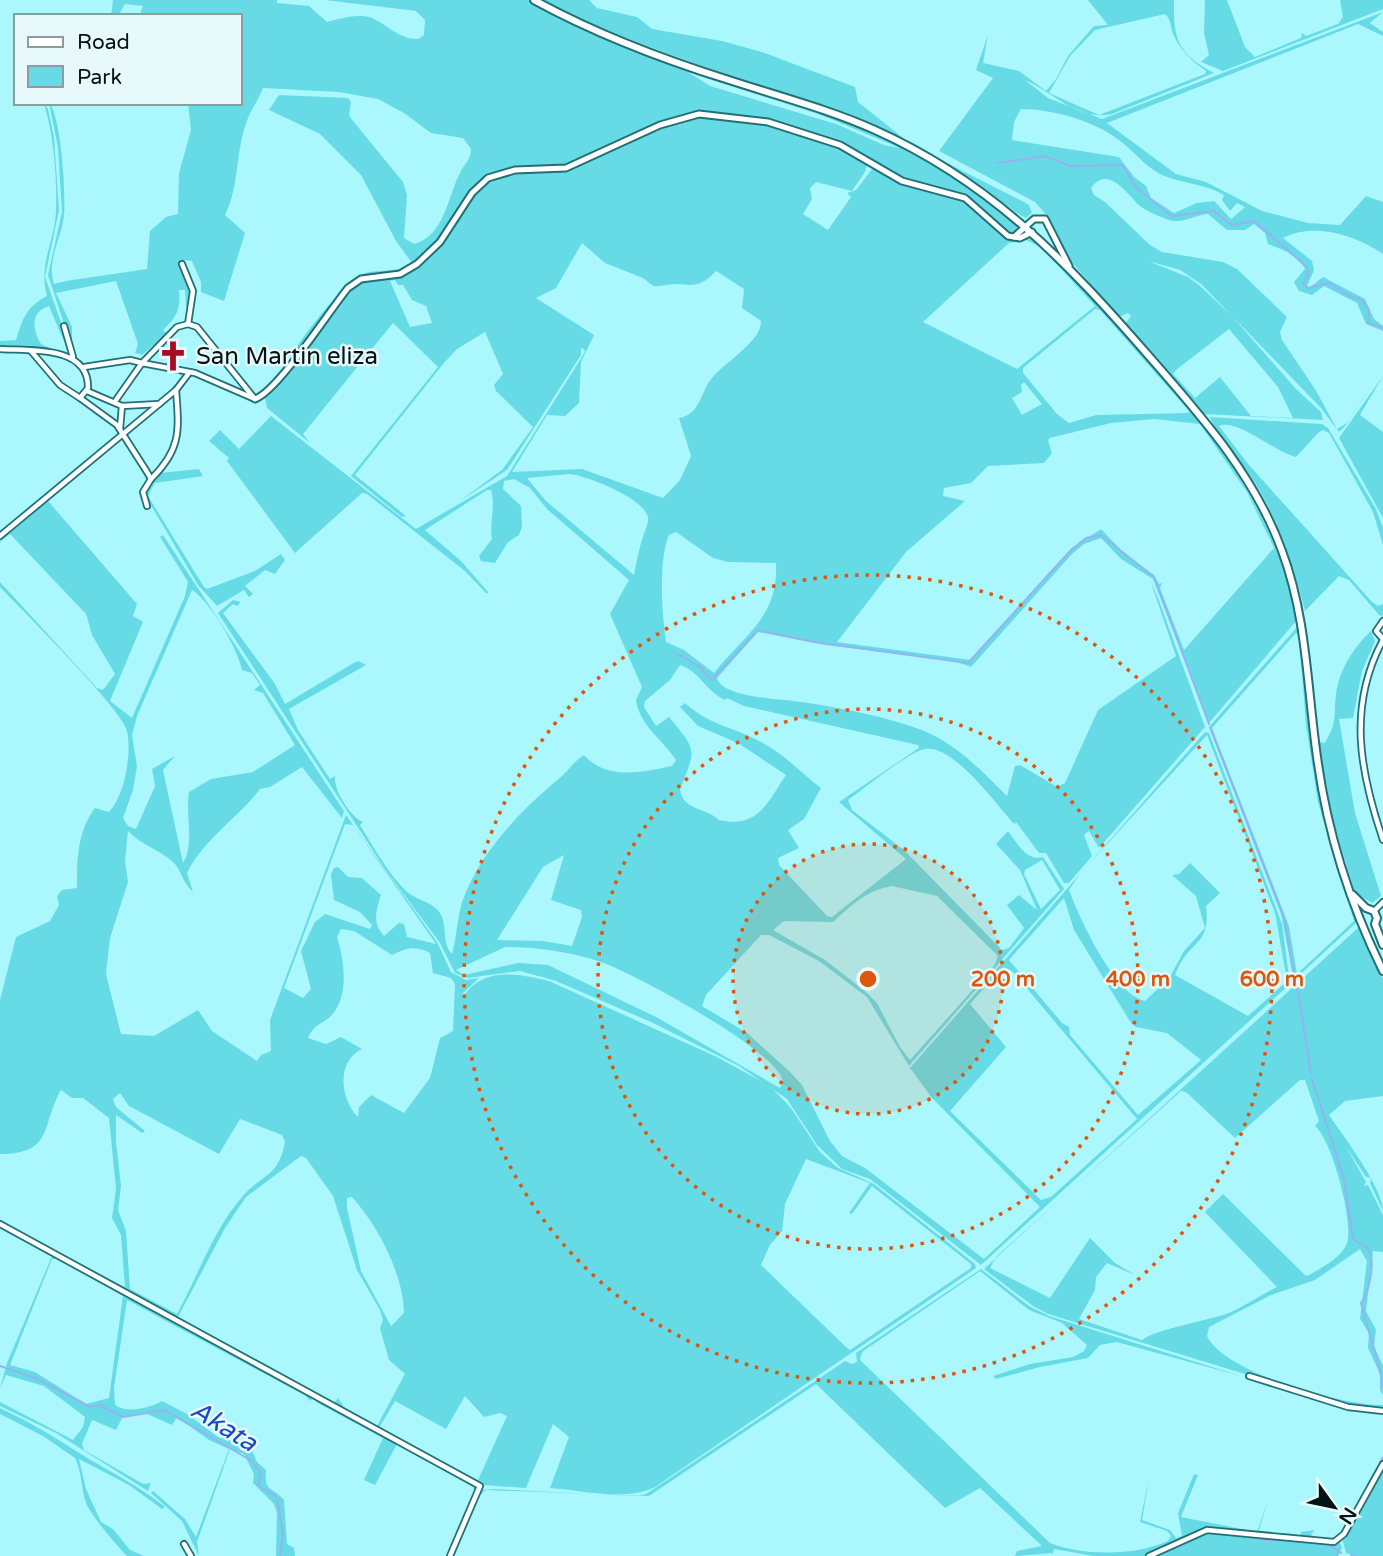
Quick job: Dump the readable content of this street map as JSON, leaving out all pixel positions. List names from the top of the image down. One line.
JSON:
{"water":["Akata"],"places":{"church":["San Martin eliza"]},"legend":["Road","Park"],"north":"bottom right","rings":["200 m","400 m","600 m"]}
